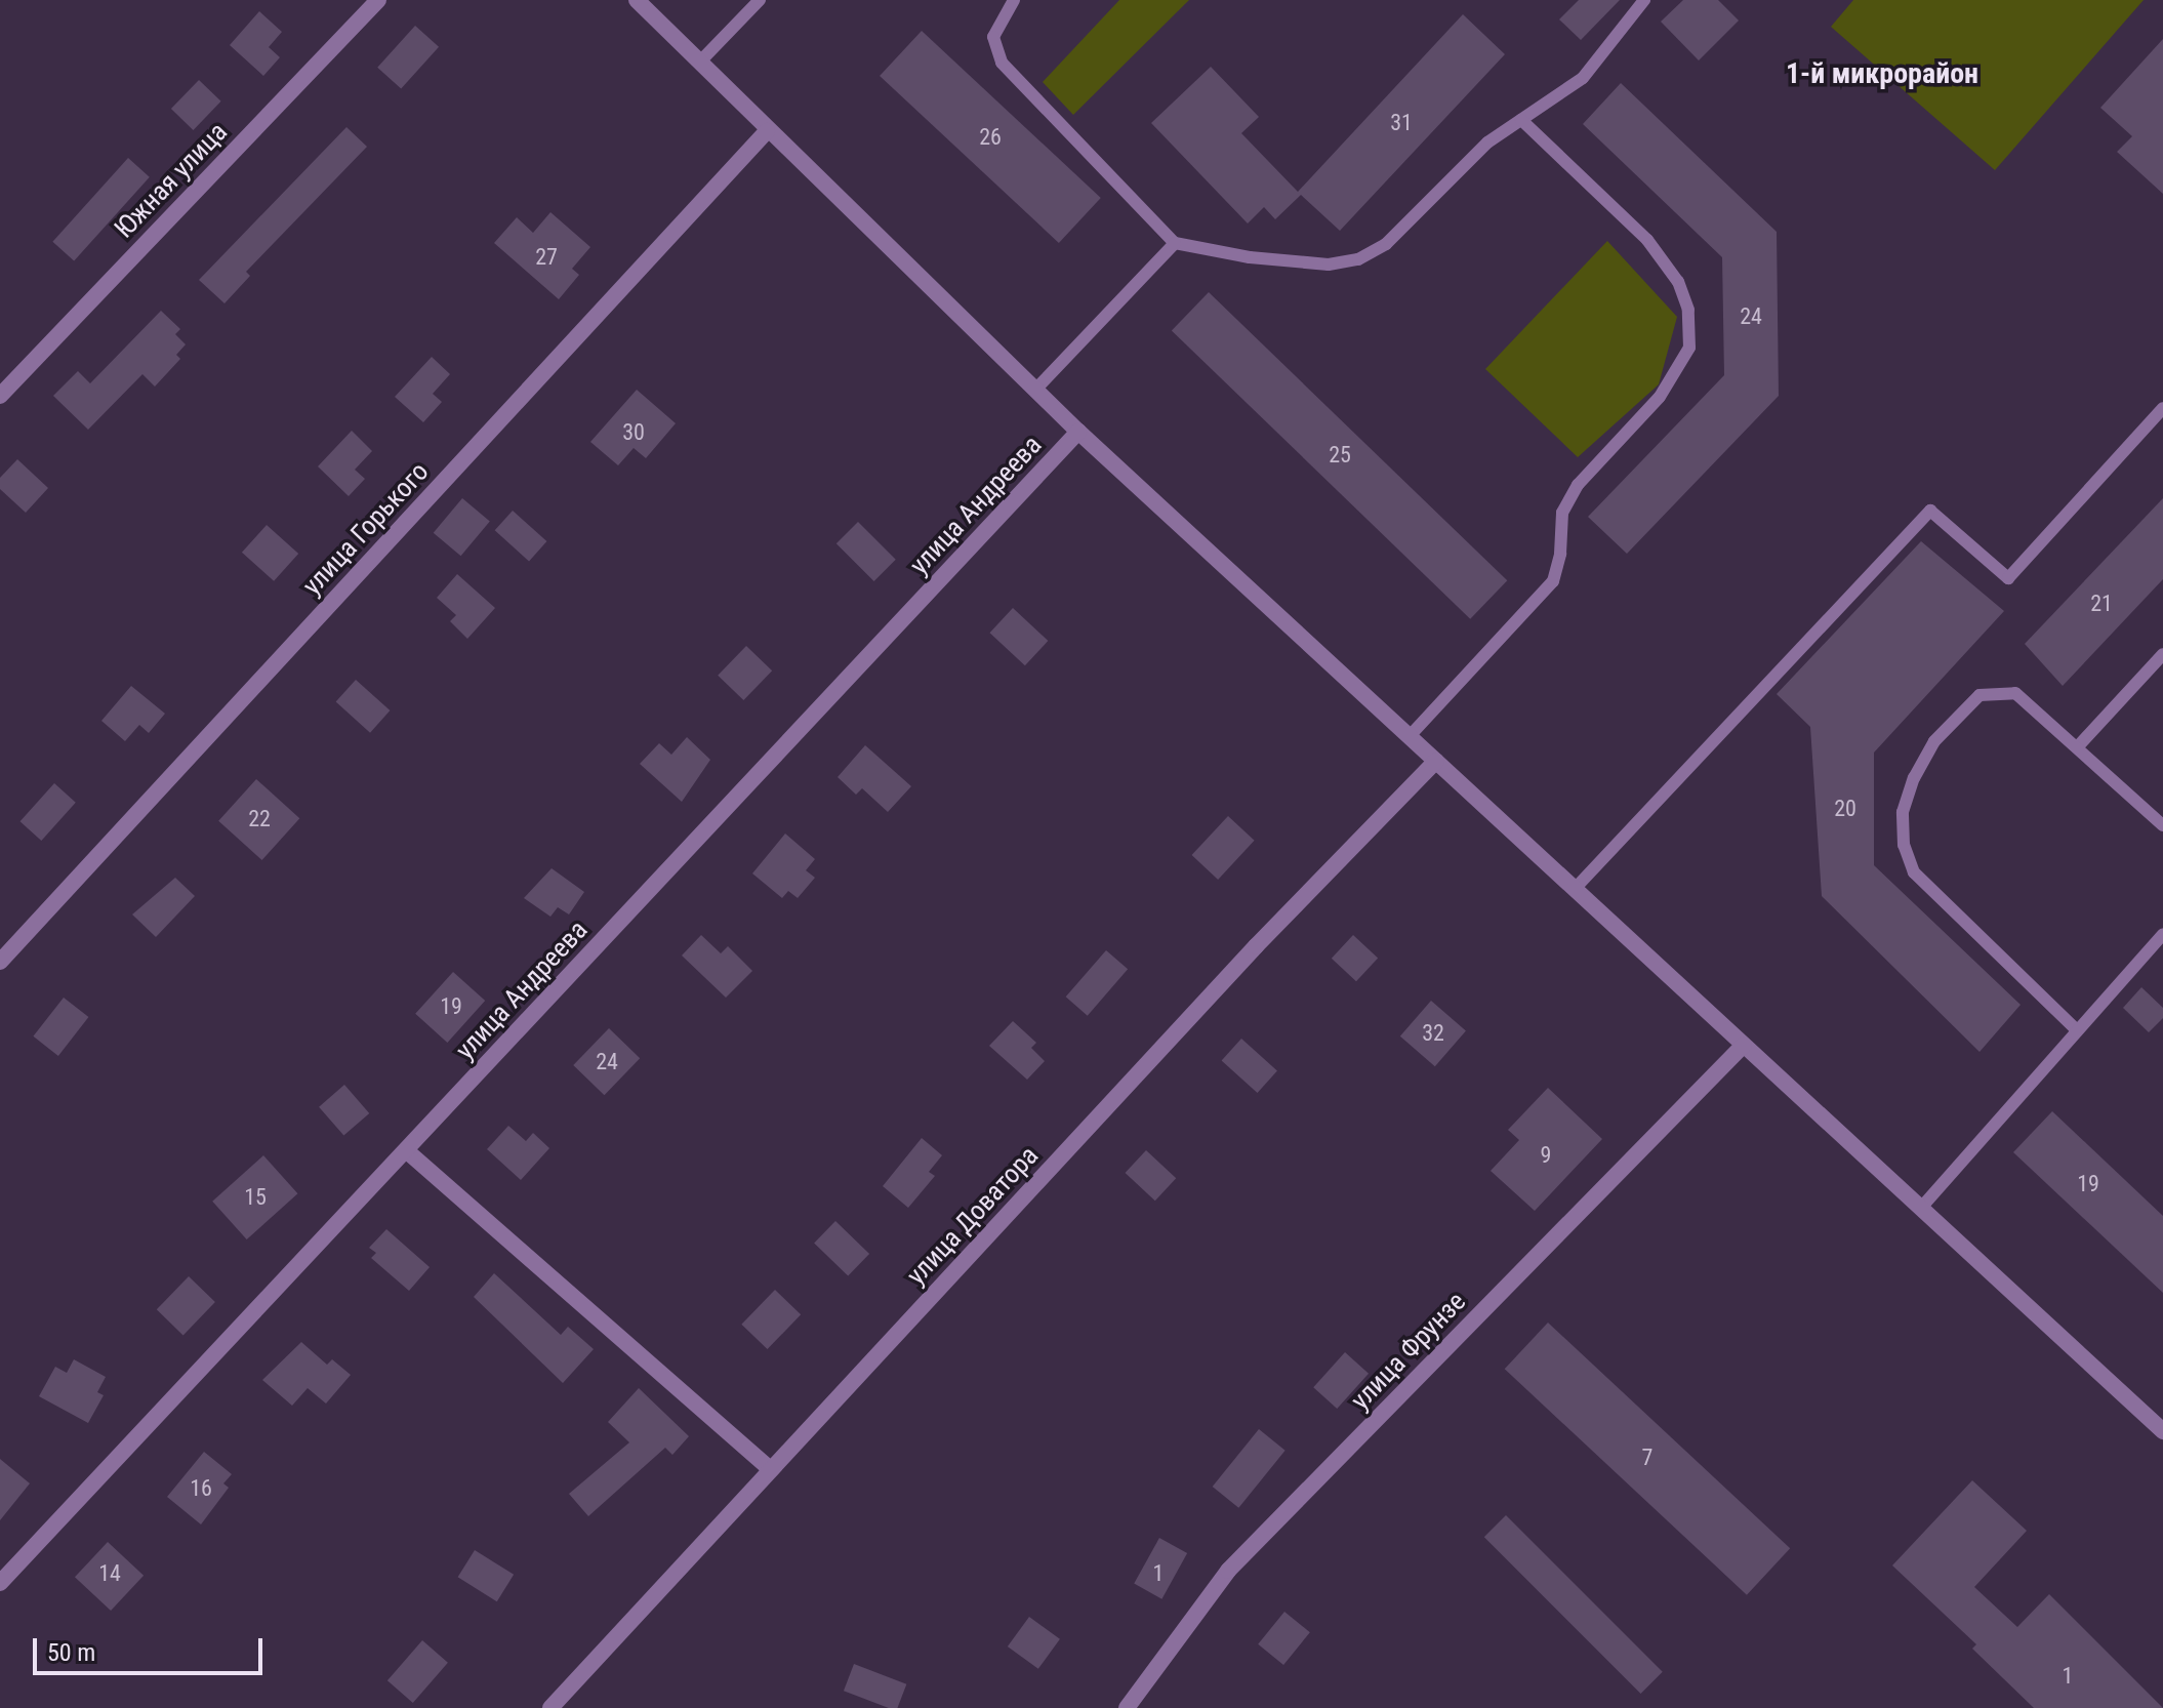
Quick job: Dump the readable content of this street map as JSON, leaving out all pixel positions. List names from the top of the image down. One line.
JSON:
{"streets":{"street":["Южная улица","улица Андреева","улица Горького","улица Доватора","улица Фрунзе"]},"districts":["1-й микрорайон"],"house_numbers":["31","26","27","24","30","25","21","20","22","19","32","24","9","19","15","7","16","14","1","1"],"scale_bar":"50 m"}
